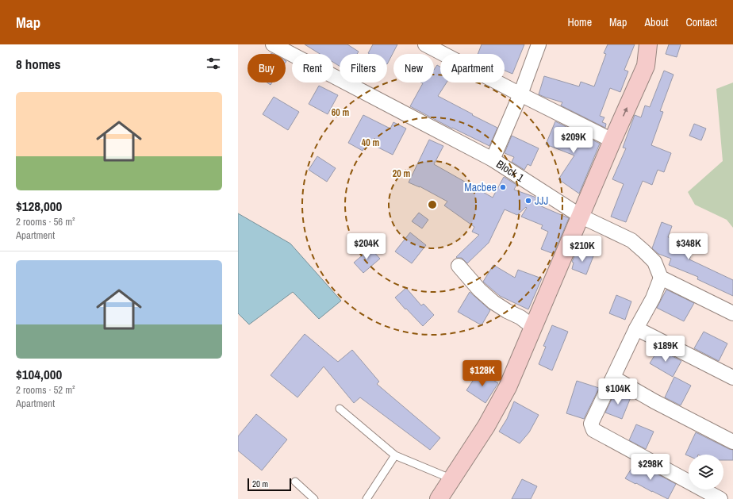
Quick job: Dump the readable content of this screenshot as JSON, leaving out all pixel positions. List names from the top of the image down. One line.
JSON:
{"streets":{"street":["Block 1"]},"places":["Macbee","JJJ"],"scale_bar":"20 m","page":{"header":"Map","nav":["Home","Map","About","Contact"],"heading":"8 homes","chip":["Buy","Rent","Filters","New","Apartment"],"list":[{"name":"$128,000","note":"2 rooms · 56 m² · Apartment"},{"name":"$104,000","note":"2 rooms · 52 m² · Apartment"}],"price":["$209K","$204K","$348K","$210K","$189K","$128K","$104K","$298K"],"scale":"20 m"},"rings":["60 m","40 m","20 m"]}
